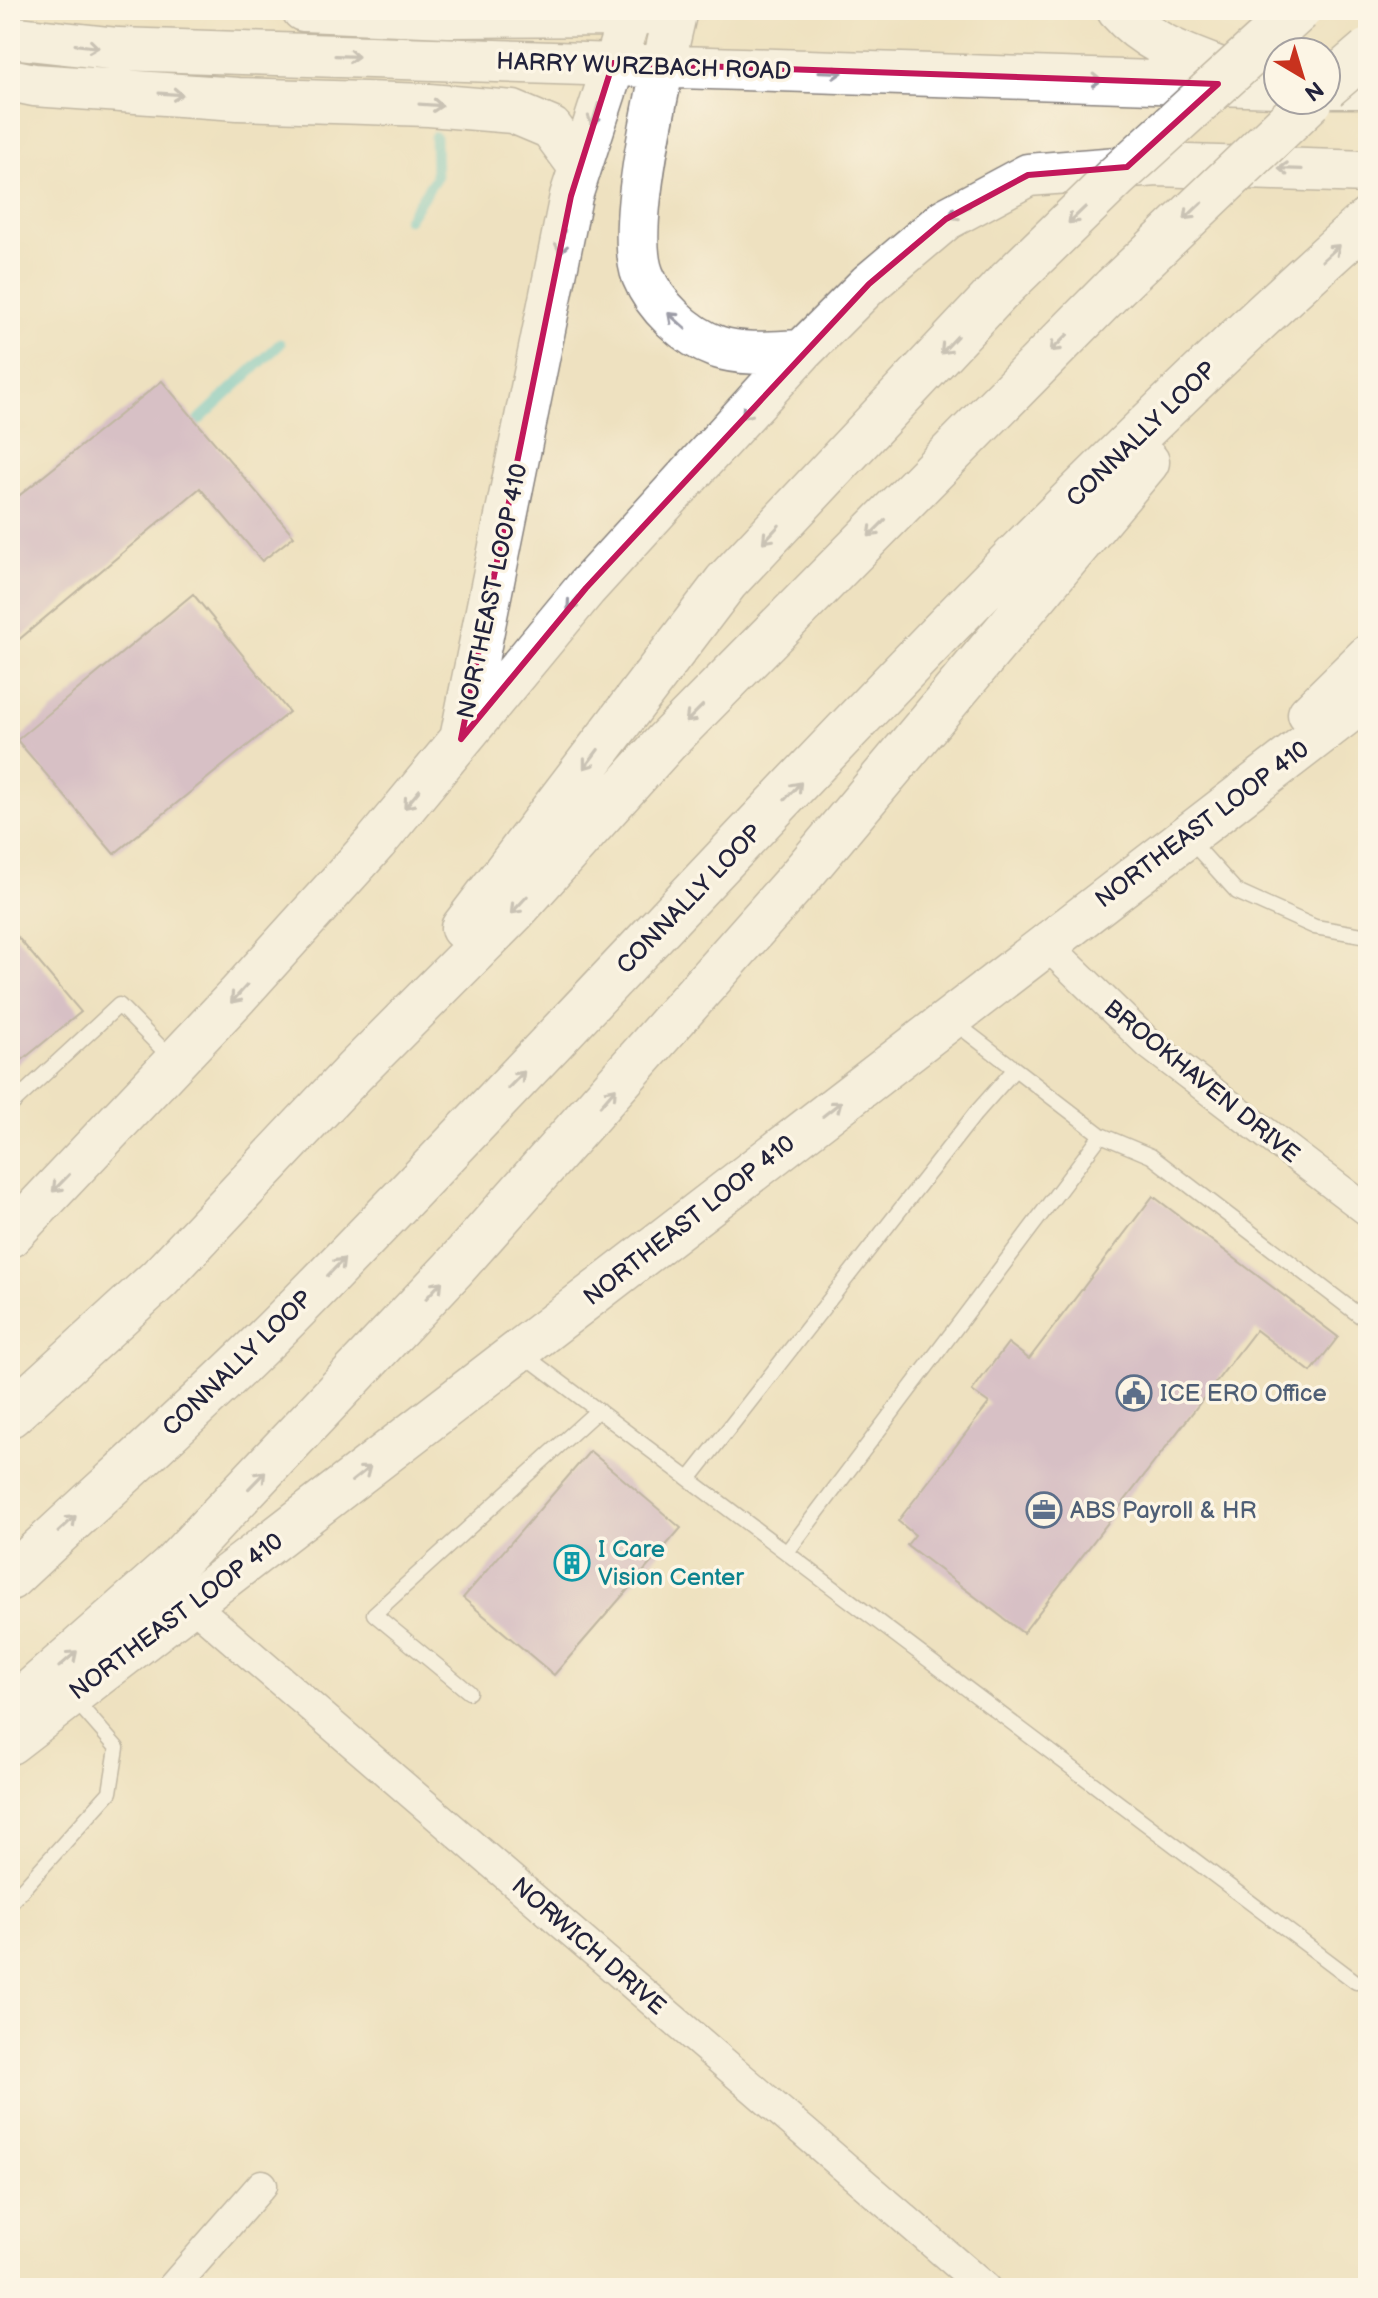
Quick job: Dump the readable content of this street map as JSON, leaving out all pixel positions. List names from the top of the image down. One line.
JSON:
{"streets":{"highway":["CONNALLY LOOP"],"main road":["HARRY WURZBACH ROAD","NORTHEAST LOOP 410"],"street":["BROOKHAVEN DRIVE","NORWICH DRIVE"]},"crossings":[["HARRY WURZBACH ROAD","NORTHEAST LOOP 410"],["NORTHEAST LOOP 410","BROOKHAVEN DRIVE"],["NORTHEAST LOOP 410","NORWICH DRIVE"]],"places":{"public building":["ICE ERO Office"],"office":["ABS Payroll & HR"],"building":["I Care Vision Center"]},"north":"bottom right"}
